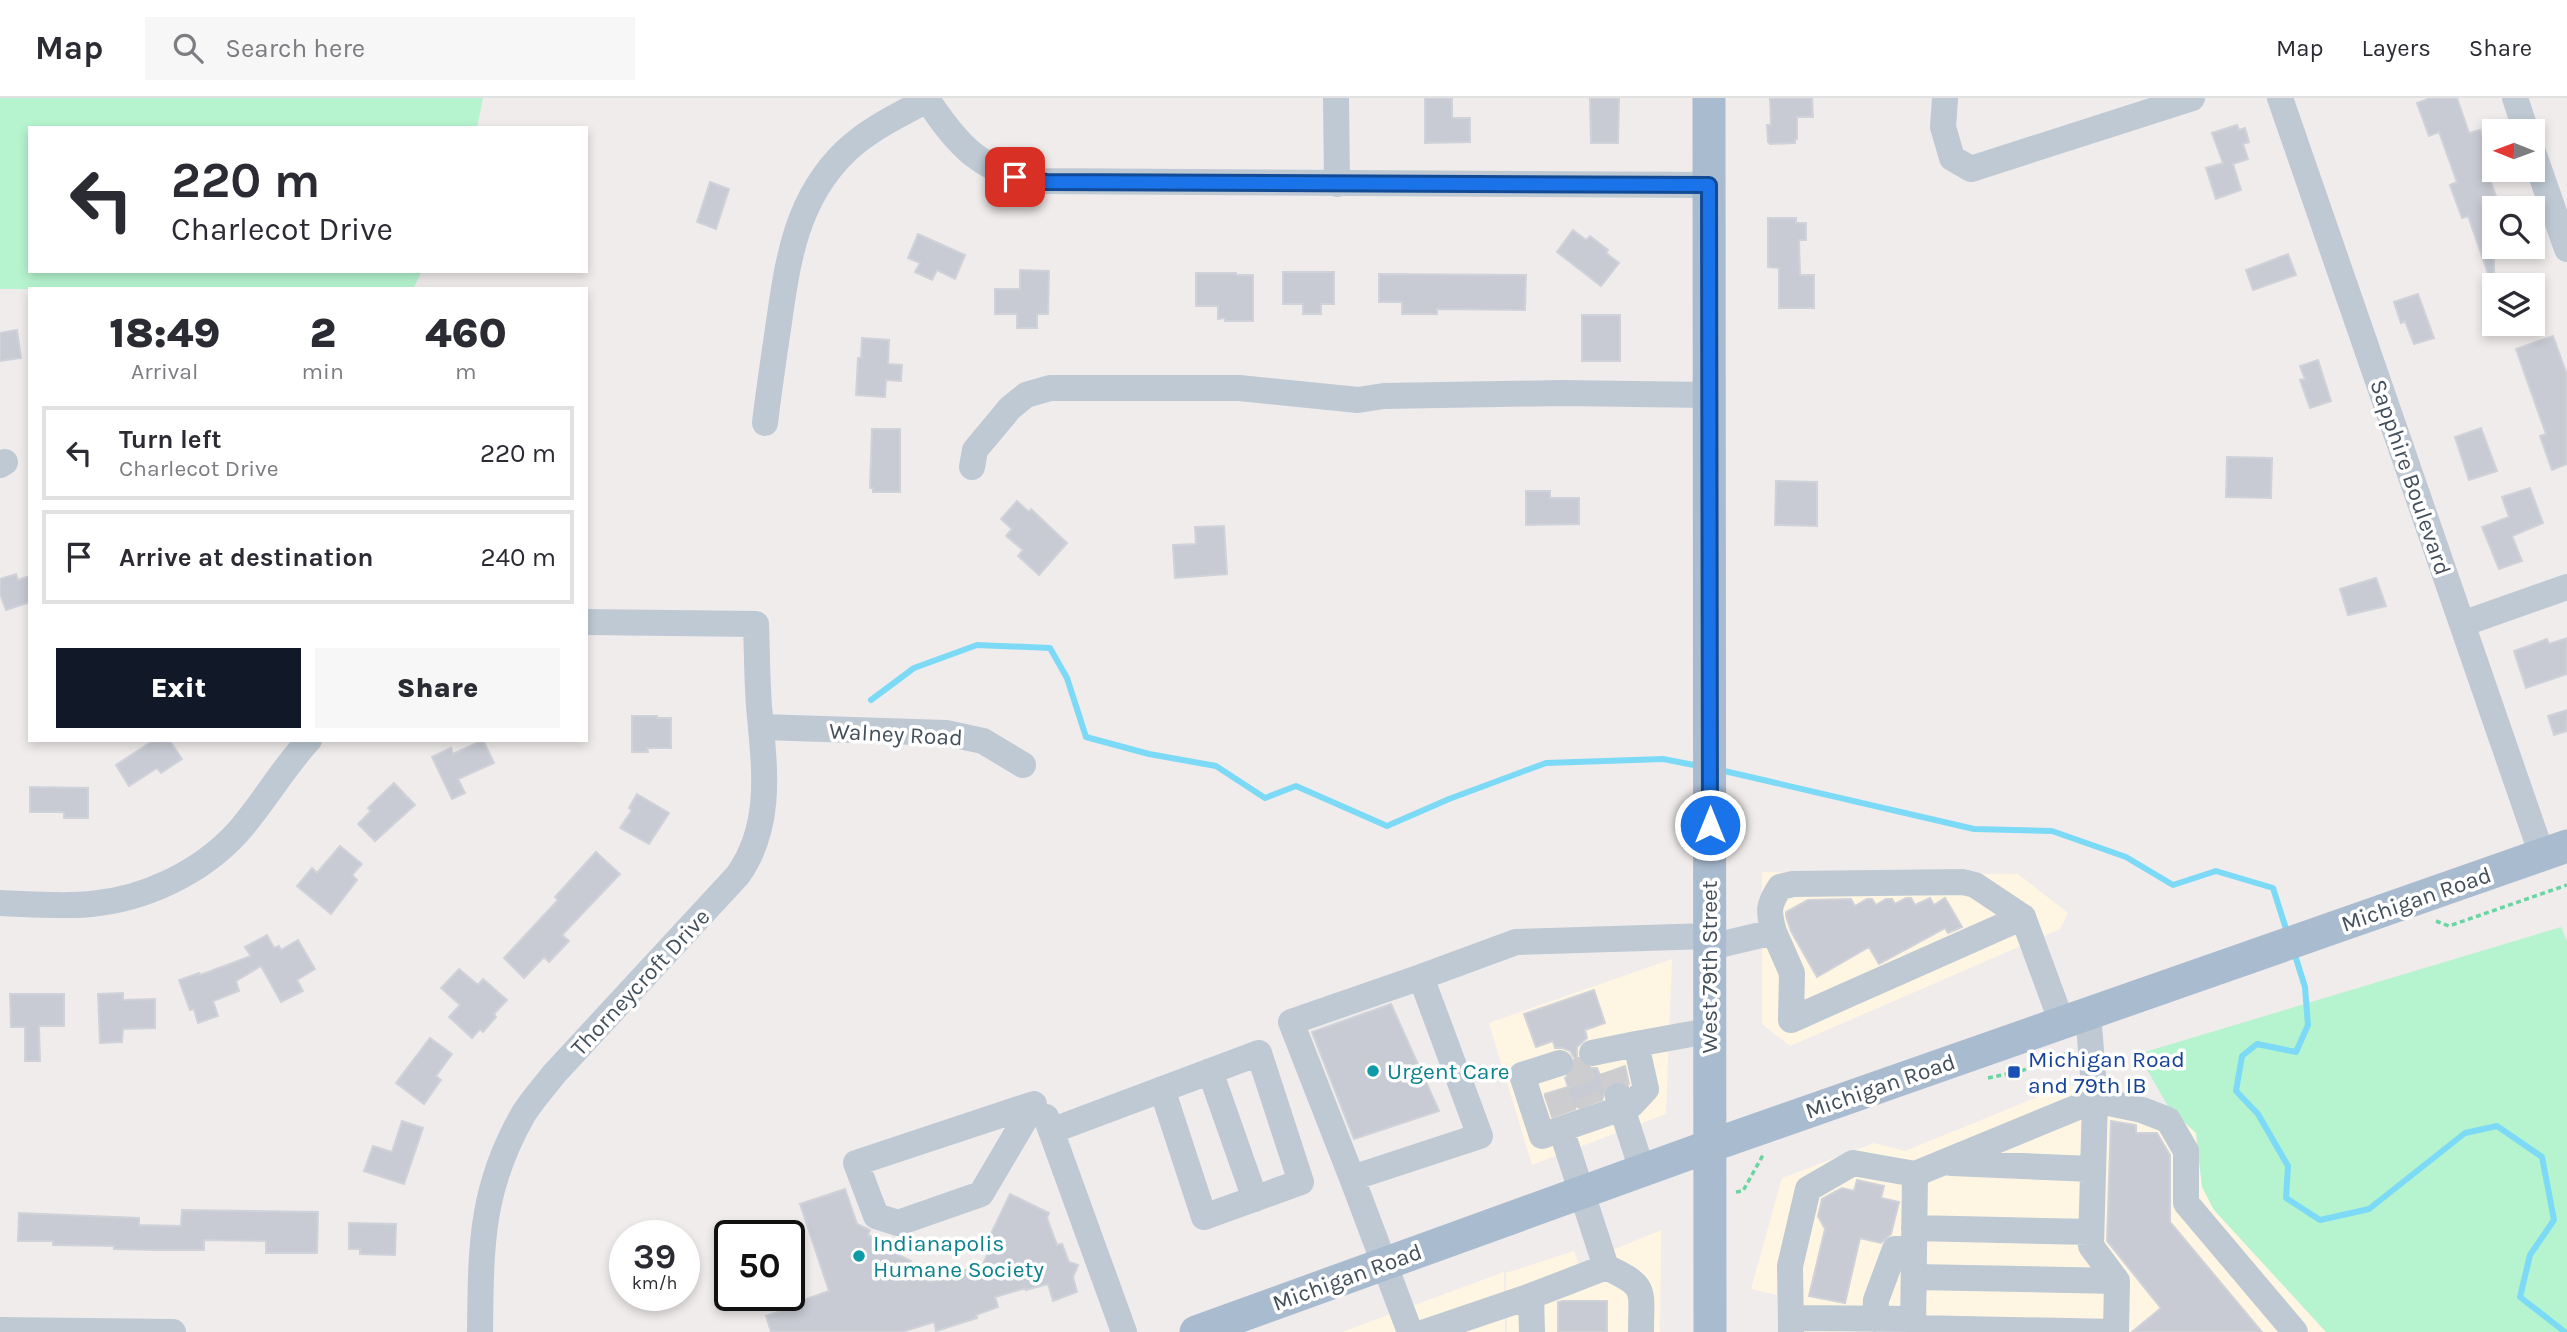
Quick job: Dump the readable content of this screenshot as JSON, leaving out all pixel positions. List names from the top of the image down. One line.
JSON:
{"streets":{"main road":["Michigan Road","West 79th Street"],"street":["Sapphire Boulevard","Walney Road","Thorneycroft Drive"]},"crossings":[["Sapphire Boulevard","Michigan Road"],["Walney Road","Thorneycroft Drive"],["Michigan Road","West 79th Street"]],"places":{"other":["Urgent Care","Indianapolis Humane Society"],"transit":["Michigan Road and 79th IB"]},"north":"left","page":{"header":"Map","search":"Search here","nav":["Map","Layers","Share"],"turn":["220 m","Charlecot Drive"],"eta":["18:49","Arrival","2","min","460","m"],"list":[{"name":"Turn left","note":"Charlecot Drive","value":"220 m"},{"name":"Arrive at destination","value":"240 m"}],"buttons":["Exit","Share"],"speed":"39 km/h","limit":"50"}}
